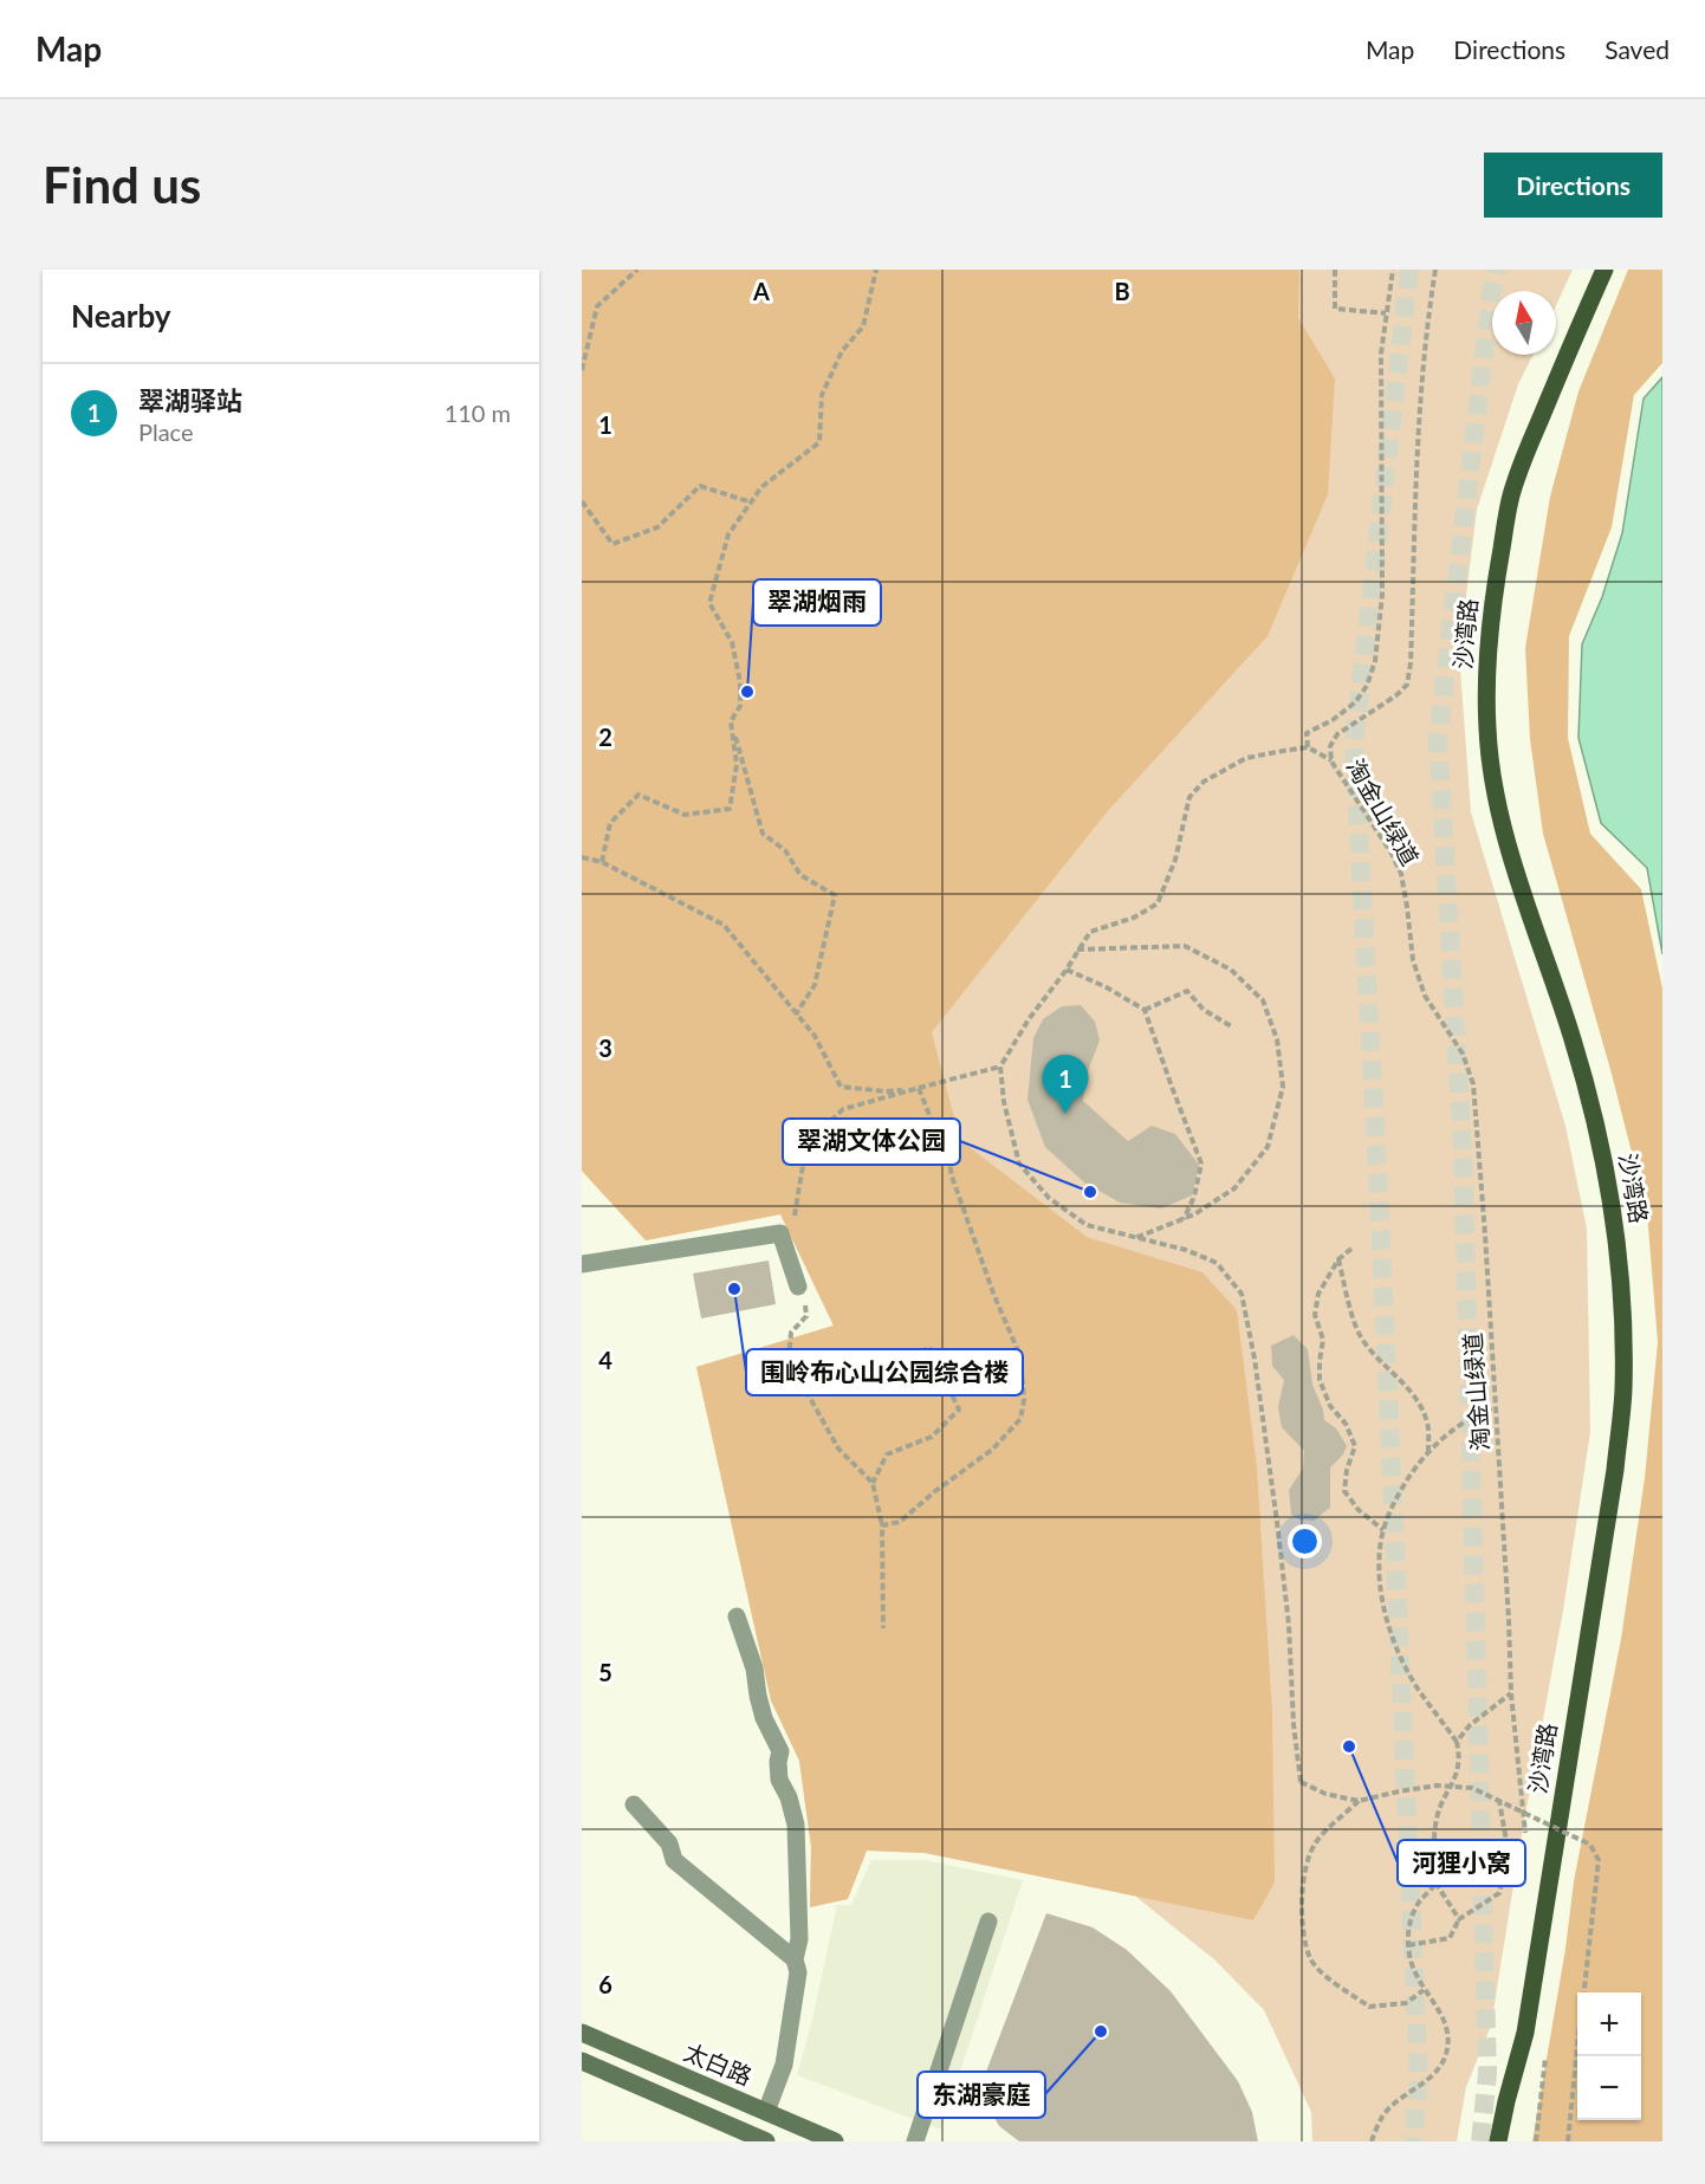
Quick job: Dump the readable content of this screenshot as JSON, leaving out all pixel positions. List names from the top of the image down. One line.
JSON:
{"streets":{"main road":["沙湾路","太白路"],"path":["淘金山绿道"]},"places":["翠湖烟雨","翠湖文体公园","围岭布心山公园综合楼","河狸小窝","东湖豪庭"],"north":"top","page":{"header":"Map","nav":["Map","Directions","Saved"],"buttons":"Directions","title":"Find us","heading":"Nearby","list":[{"mark":"1","name":"翠湖驿站","note":"Place","value":"110 m"}],"pins":"1","map_buttons":["+","−"]},"grid":{"columns":["A","B"],"rows":["1","2","3","4","5","6"]}}
